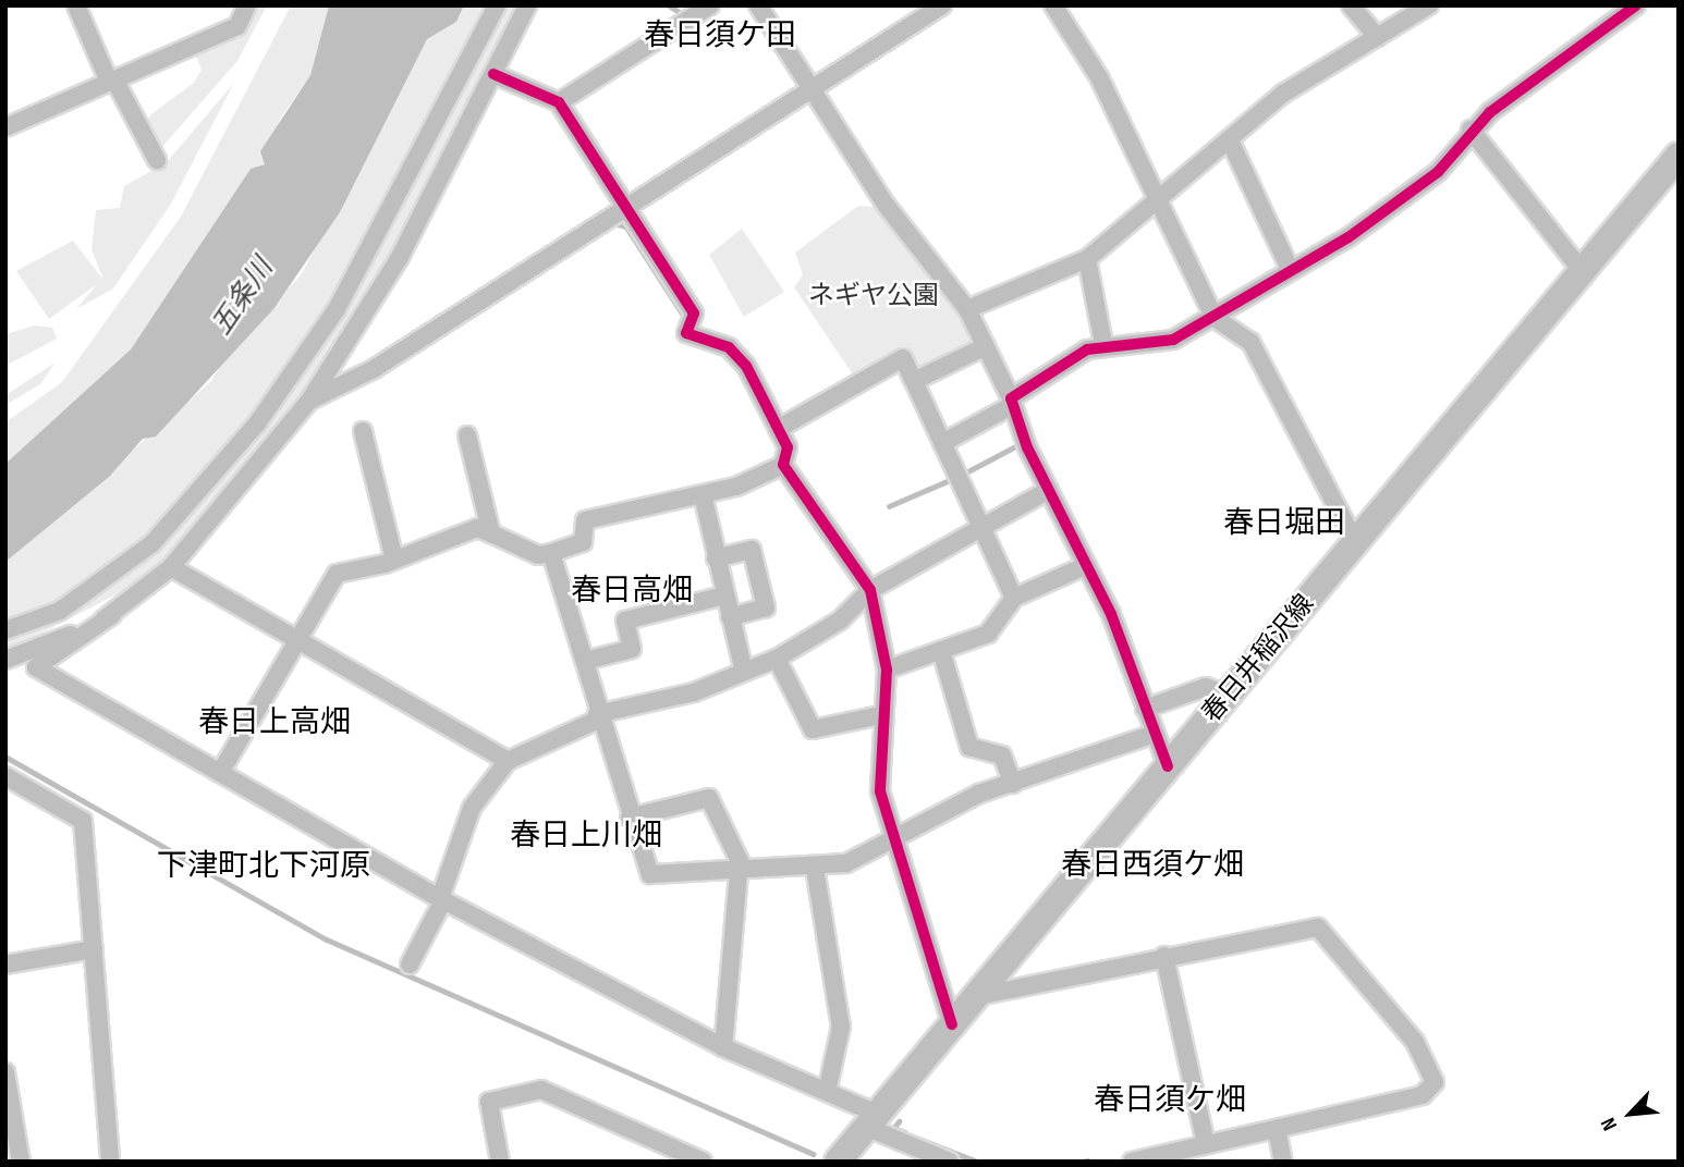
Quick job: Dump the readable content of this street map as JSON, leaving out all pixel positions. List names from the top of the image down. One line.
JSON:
{"streets":{"main road":["春日井稲沢線"]},"districts":["春日須ケ田","春日堀田","春日高畑","春日上高畑","春日上川畑","春日西須ケ畑","下津町北下河原","春日須ケ畑"],"water":["五条川"],"parks":["ネギヤ公園"],"north":"bottom left"}
